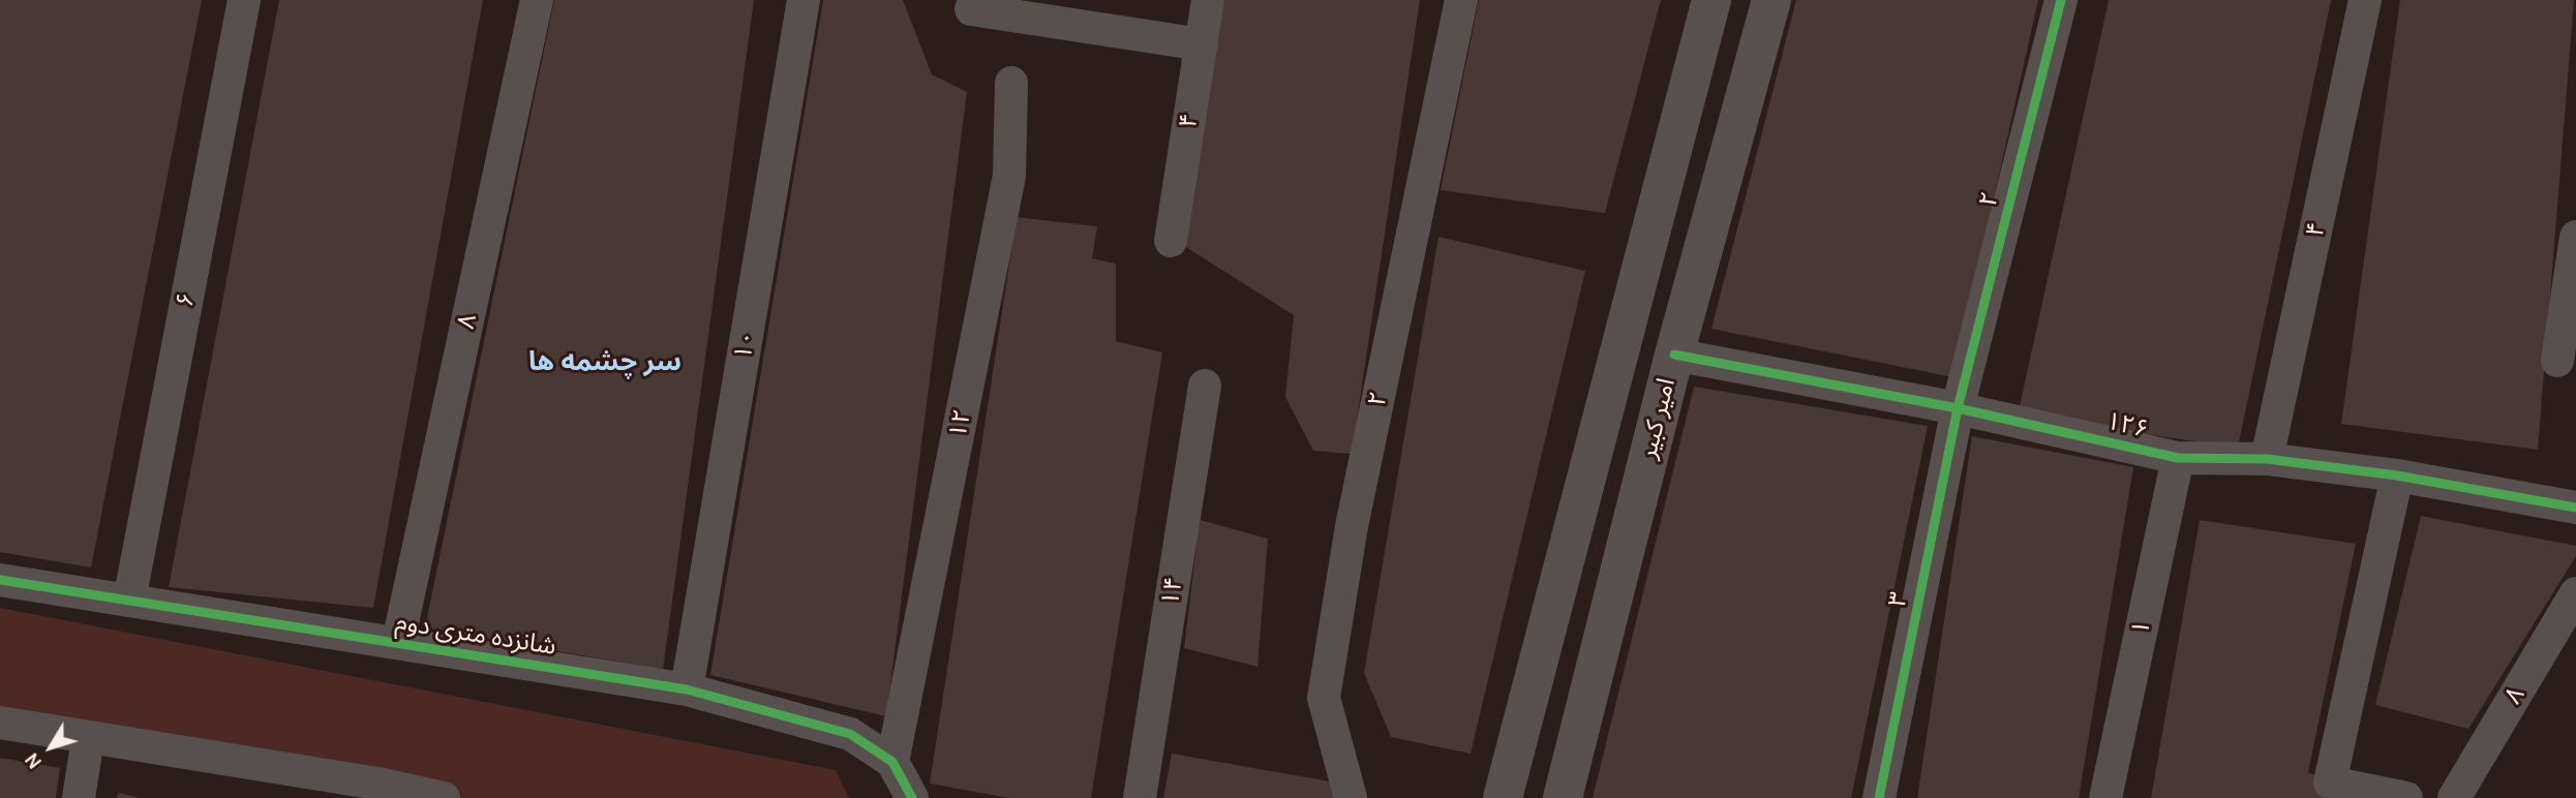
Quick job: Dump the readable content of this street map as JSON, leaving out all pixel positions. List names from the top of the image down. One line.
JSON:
{"streets":{"main road":["امیر کبیر"],"street":["۴","۲","۶","۸","۱۰","۱۲","۱۲۶","۱۴","۳","۱","شانزده متری دوم"]},"crossings":[["۴","۱۲۶"],["۲","۱۲۶"],["۲","۳"],["۶","شانزده متری دوم"],["۸","شانزده متری دوم"],["۱۰","شانزده متری دوم"],["امیر کبیر","۱۲۶"],["۱۲","شانزده متری دوم"],["۱۲۶","۳"],["۱۲۶","۱"]],"districts":["سر چشمه ها"],"north":"bottom left"}
